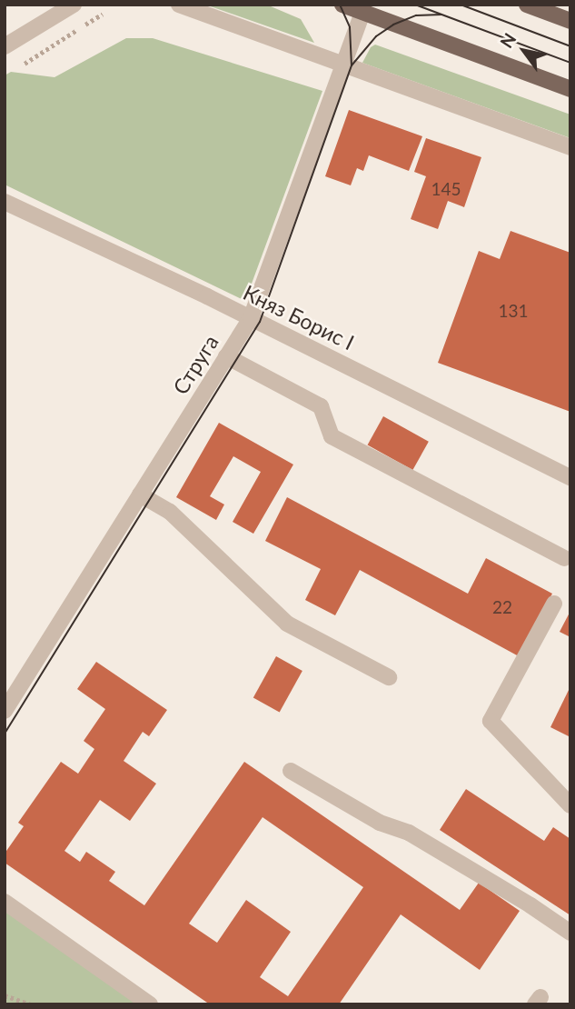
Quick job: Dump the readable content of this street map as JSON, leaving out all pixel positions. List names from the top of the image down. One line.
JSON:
{"streets":{"street":["Княз Борис I","Струга"]},"crossings":[["Княз Борис I","Струга"]],"house_numbers":["145","131","22"],"north":"top left"}
